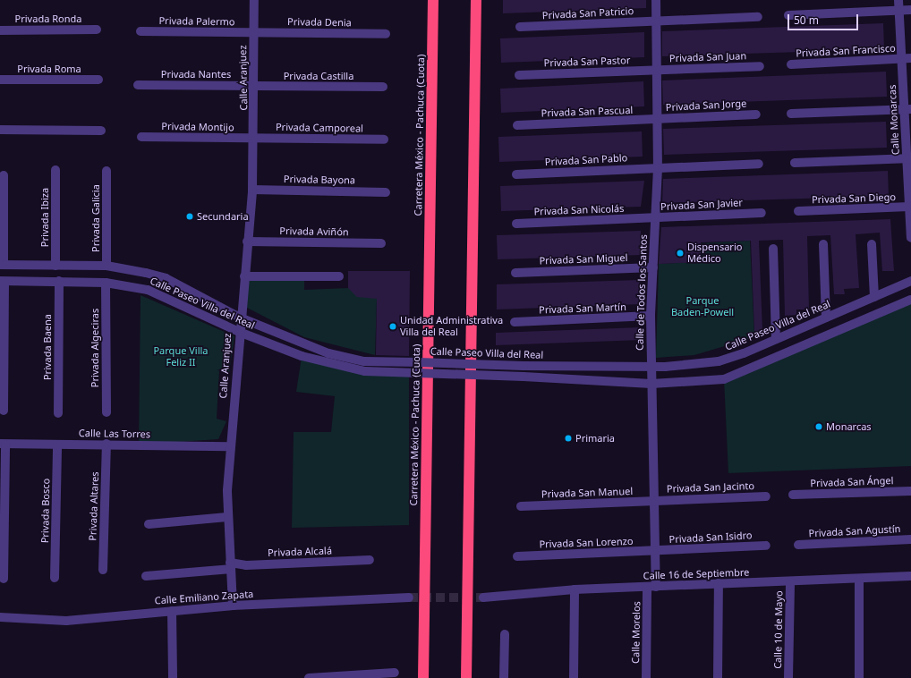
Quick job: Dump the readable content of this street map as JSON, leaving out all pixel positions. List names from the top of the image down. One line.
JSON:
{"streets":{"highway":["Carretera México - Pachuca (Cuota)"],"street":["Privada San Patricio","Privada Ronda","Privada Palermo","Privada Denia","Privada San Francisco","Privada San Juan","Privada San Pastor","Privada Roma","Privada Nantes","Privada Castilla","Calle Aranjuez","Privada San Jorge","Privada San Pascual","Calle Monarcas","Privada Montijo","Privada Camporeal","Privada San Pablo","Privada Bayona","Privada San Diego","Privada San Javier","Privada San Nicolás","Privada Ibiza","Privada Galicia","Privada Aviñón","Privada San Miguel","Calle de Todos los Santos","Calle Paseo Villa del Real","Privada San Martín","Privada Baena","Privada Algeciras","Calle Las Torres","Privada San Ángel","Privada San Jacinto","Privada San Manuel","Privada Altares","Privada Bosco","Privada San Agustín","Privada San Isidro","Privada San Lorenzo","Privada Alcalá","Calle 16 de Septiembre","Calle Emiliano Zapata","Calle 10 de Mayo","Calle Morelos"]},"crossings":[["Privada San Patricio","Calle de Todos los Santos"],["Privada Palermo","Privada Denia"],["Privada Palermo","Calle Aranjuez"],["Privada Denia","Calle Aranjuez"],["Privada San Francisco","Calle Monarcas"],["Privada San Juan","Privada San Pastor"],["Privada San Juan","Calle de Todos los Santos"],["Privada San Pastor","Calle de Todos los Santos"],["Privada Nantes","Privada Castilla"],["Privada Nantes","Calle Aranjuez"],["Privada Castilla","Calle Aranjuez"],["Calle Aranjuez","Privada Montijo"],["Calle Aranjuez","Privada Camporeal"],["Calle Aranjuez","Privada Bayona"],["Calle Aranjuez","Privada Aviñón"],["Calle Aranjuez","Calle Paseo Villa del Real"],["Calle Aranjuez","Calle Las Torres"],["Calle Aranjuez","Privada Alcalá"],["Calle Aranjuez","Calle Emiliano Zapata"],["Privada San Jorge","Privada San Pascual"],["Privada San Jorge","Calle de Todos los Santos"],["Privada San Pascual","Calle de Todos los Santos"],["Calle Monarcas","Privada San Diego"],["Privada Montijo","Privada Camporeal"],["Privada San Pablo","Calle de Todos los Santos"],["Privada San Javier","Privada San Nicolás"],["Privada San Javier","Calle de Todos los Santos"],["Privada Ibiza","Calle Paseo Villa del Real"],["Privada Galicia","Calle Paseo Villa del Real"],["Privada San Miguel","Calle de Todos los Santos"],["Calle de Todos los Santos","Calle Paseo Villa del Real"],["Calle de Todos los Santos","Privada San Martín"],["Calle de Todos los Santos","Privada San Jacinto"],["Calle de Todos los Santos","Privada San Manuel"],["Calle de Todos los Santos","Privada San Isidro"],["Calle de Todos los Santos","Privada San Lorenzo"],["Calle de Todos los Santos","Calle 16 de Septiembre"],["Calle de Todos los Santos","Calle Morelos"],["Calle Paseo Villa del Real","Privada Baena"],["Calle Paseo Villa del Real","Privada Algeciras"],["Calle Las Torres","Privada Altares"],["Calle Las Torres","Privada Bosco"],["Privada San Jacinto","Privada San Manuel"],["Privada San Isidro","Privada San Lorenzo"],["Calle 16 de Septiembre","Calle 10 de Mayo"],["Calle 16 de Septiembre","Calle Morelos"]],"parks":["Parque Baden-Powell","Parque Villa Feliz II"],"places":["Secundaria","Dispensario Médico","Unidad Administrativa Villa del Real","Monarcas","Primaria"],"scale_bar":"50 m"}
